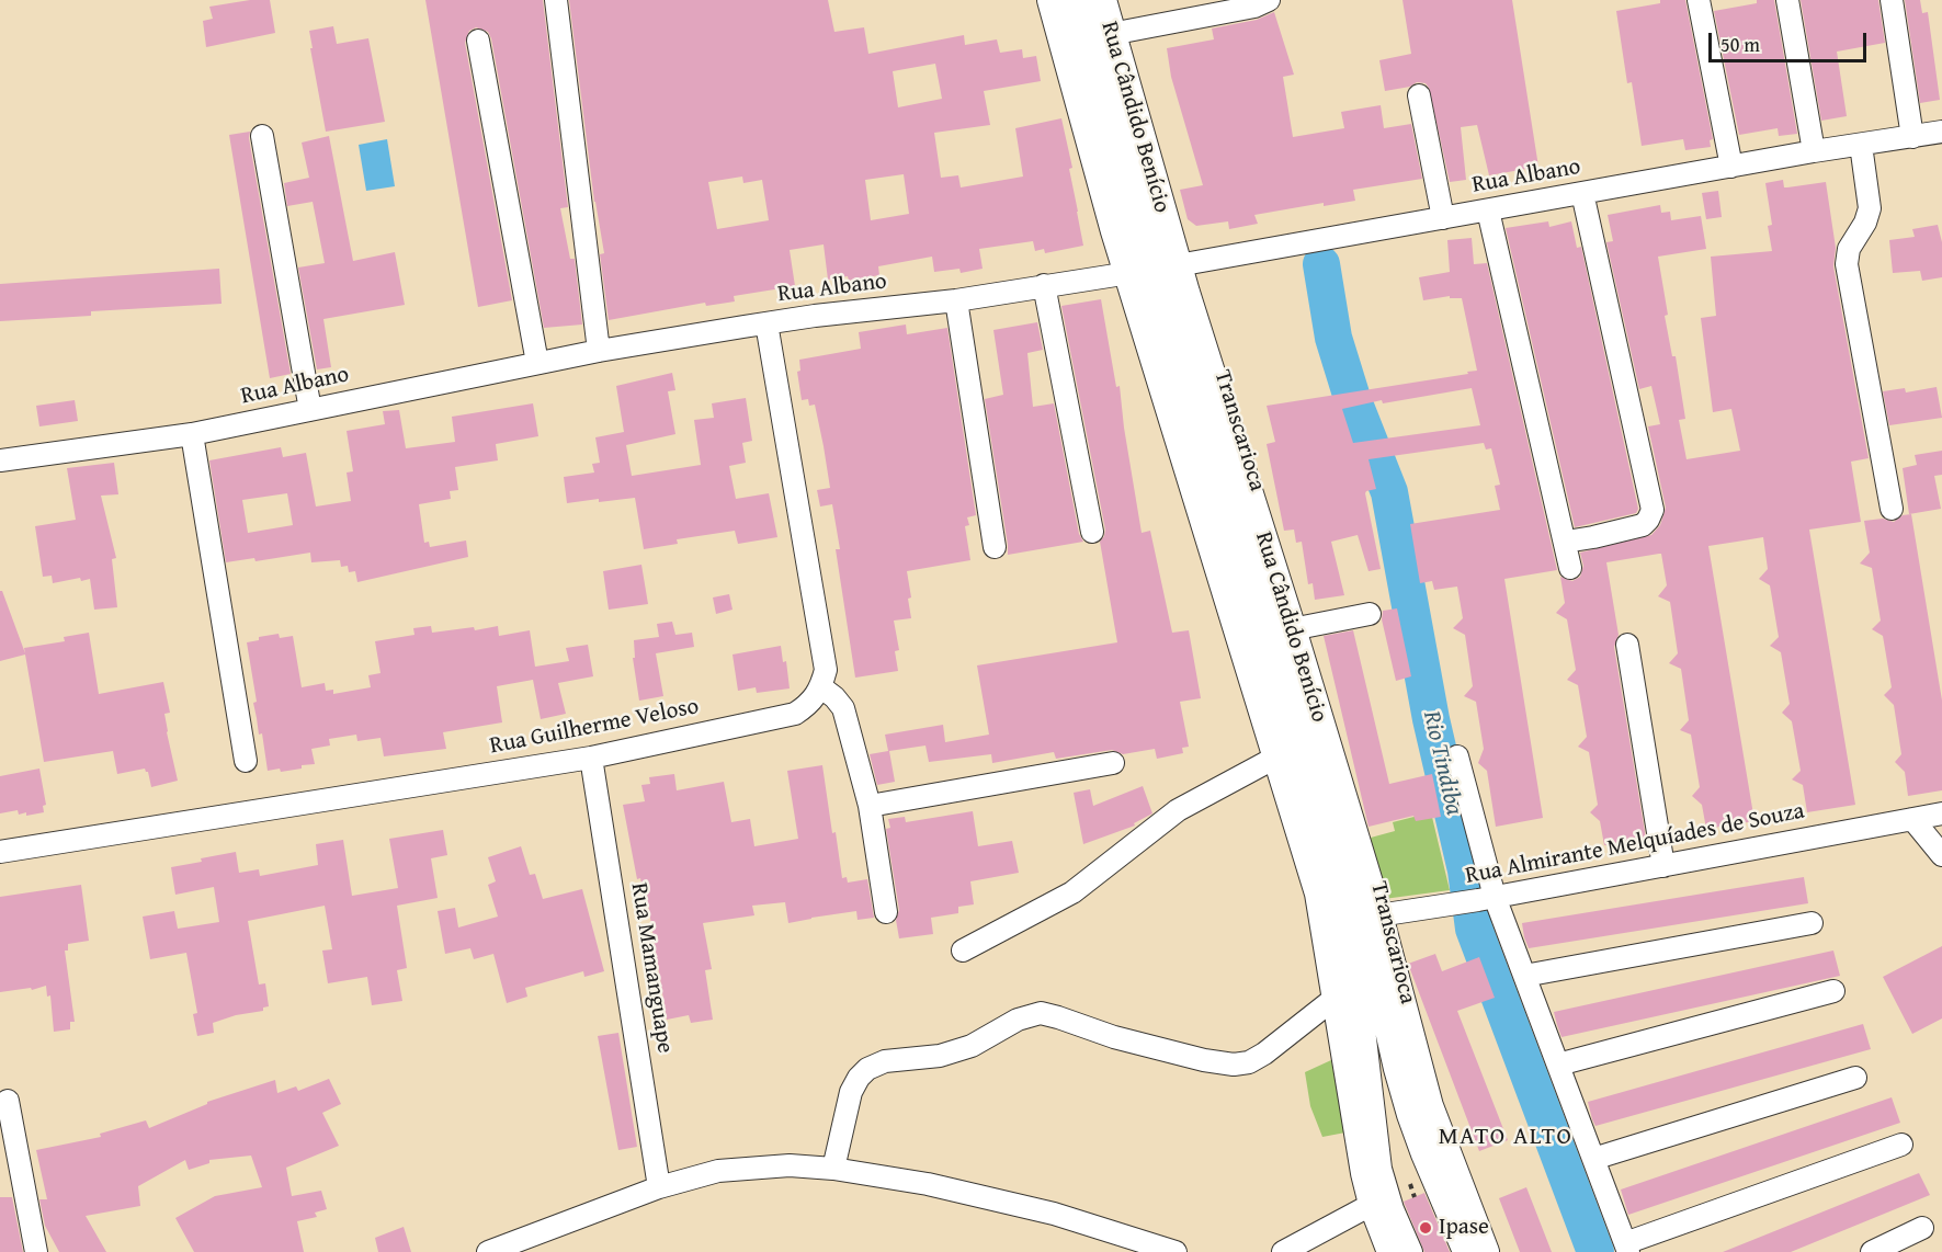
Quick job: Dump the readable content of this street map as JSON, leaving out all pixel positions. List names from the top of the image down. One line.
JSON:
{"streets":{"main road":["Rua Cândido Benício"],"street":["Rua Albano","Transcarioca","Rua Guilherme Veloso","Rua Almirante Melquíades de Souza","Rua Mamanguape"]},"crossings":[["Rua Cândido Benício","Rua Albano"],["Rua Cândido Benício","Transcarioca"],["Rua Cândido Benício","Rua Almirante Melquíades de Souza"],["Rua Albano","Transcarioca"],["Transcarioca","Rua Almirante Melquíades de Souza"],["Rua Guilherme Veloso","Rua Mamanguape"]],"districts":["MATO ALTO"],"water":["Rio Tindiba"],"places":["Ipase"],"scale_bar":"50 m"}
